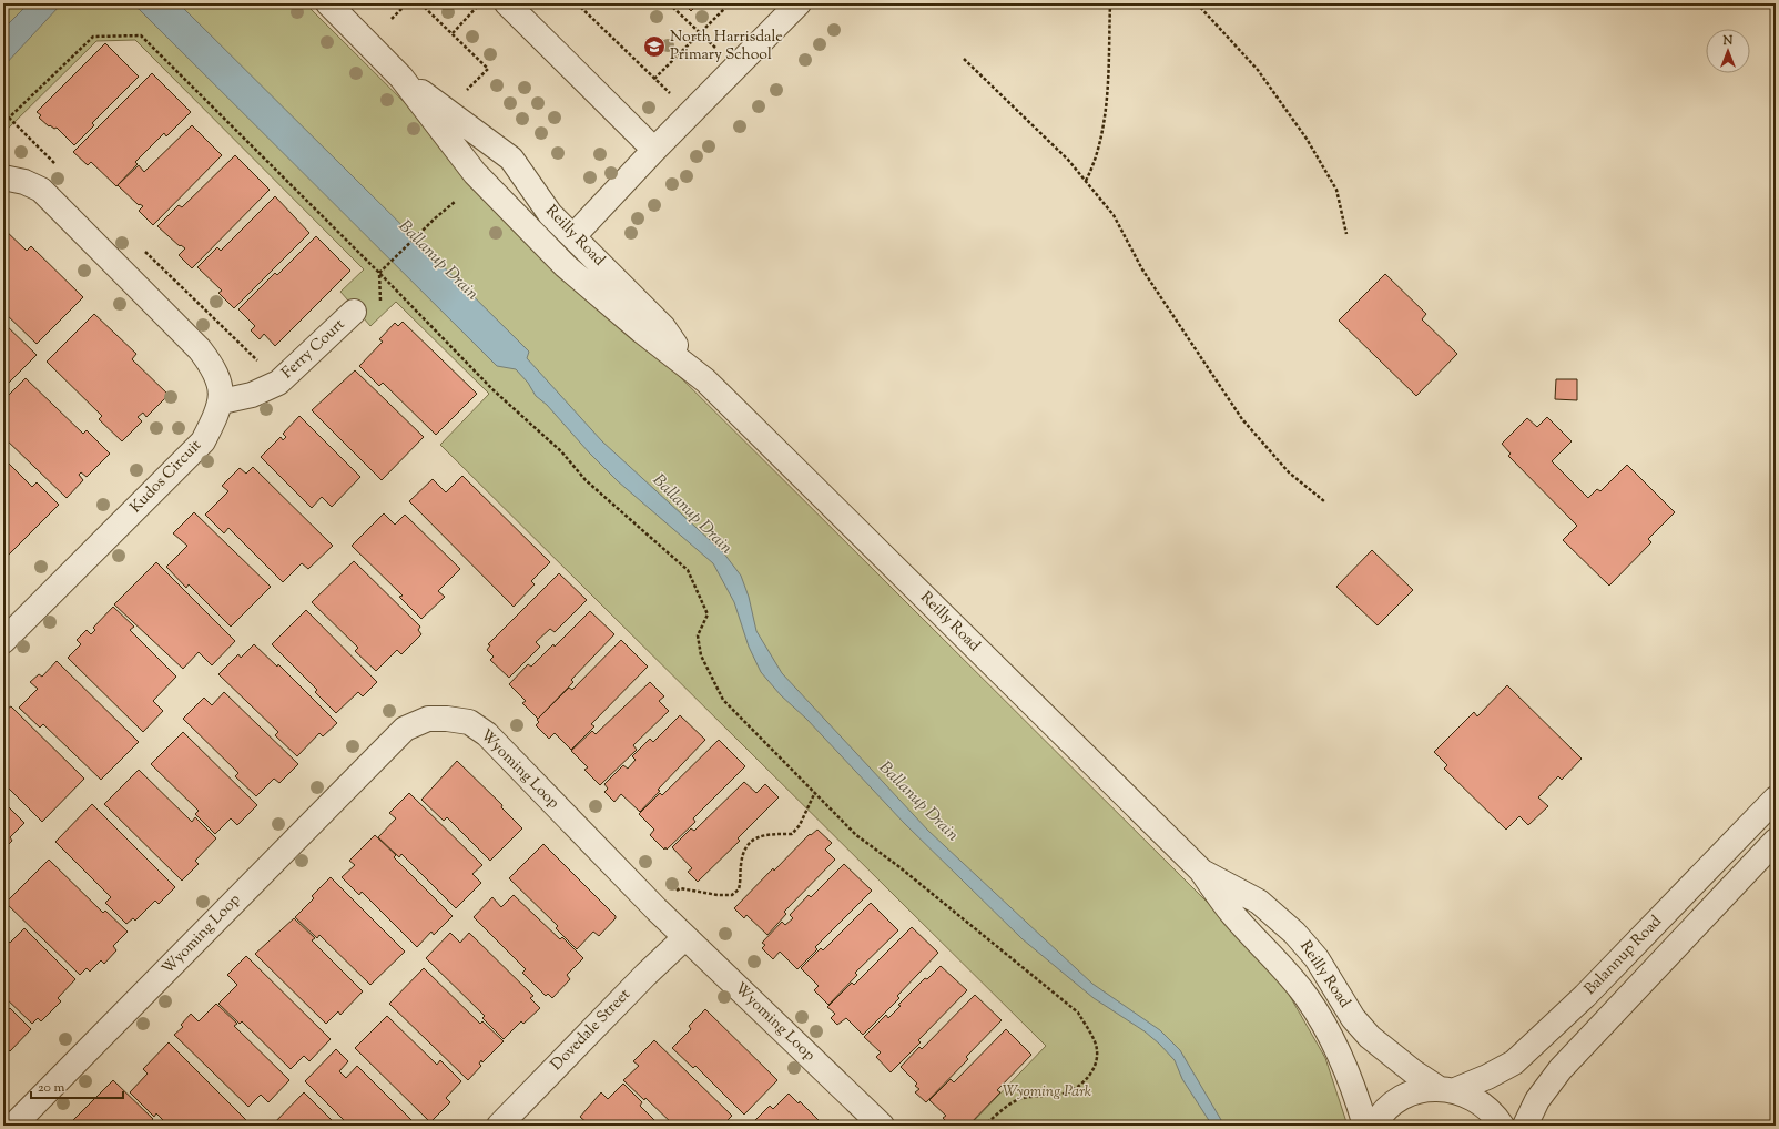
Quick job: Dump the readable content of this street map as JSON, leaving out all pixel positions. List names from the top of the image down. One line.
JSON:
{"streets":{"street":["Reilly Road","Ferry Court","Kudos Circuit","Wyoming Loop","Balannup Road","Dovedale Street"]},"crossings":[["Reilly Road","Balannup Road"],["Ferry Court","Kudos Circuit"],["Wyoming Loop","Dovedale Street"]],"water":["Ballanup Drain"],"parks":["Wyoming Park"],"places":{"school or university":["North Harrisdale Primary School"]},"scale_bar":"20 m","north":"top"}
